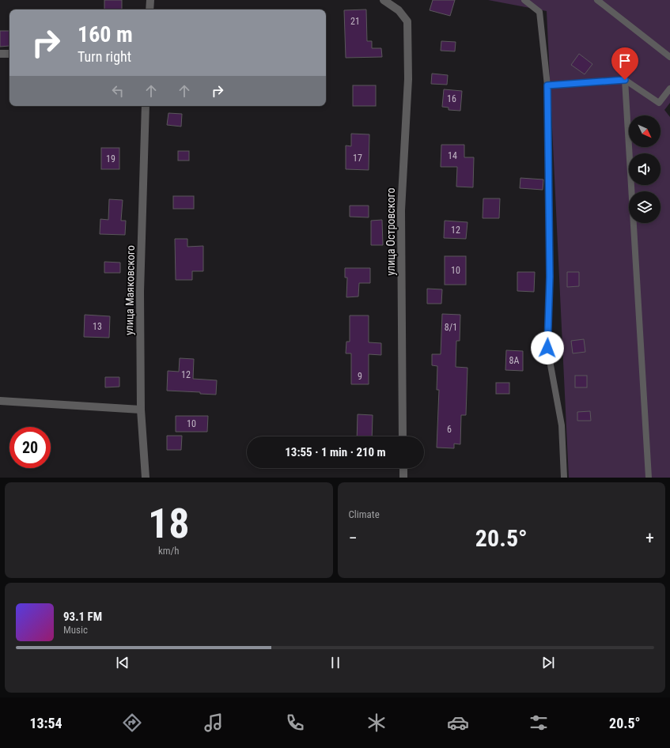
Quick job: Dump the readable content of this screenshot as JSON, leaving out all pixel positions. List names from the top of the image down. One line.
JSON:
{"streets":{"street":["улица Островского","улица Маяковского"]},"house_numbers":["21","16","14","17","19","12","10","13","8/1","8А","12","9","10","6"],"north":"bottom right","page":{"turn":["160 m","Turn right"],"limit":"20","trip":"13:55 · 1 min · 210 m","tile":[["18","km/h"],"Climate"],"heat":["−","20.5°","+"],"song":["93.1 FM","Music"],"tabs":["13:54","20.5°"]}}
